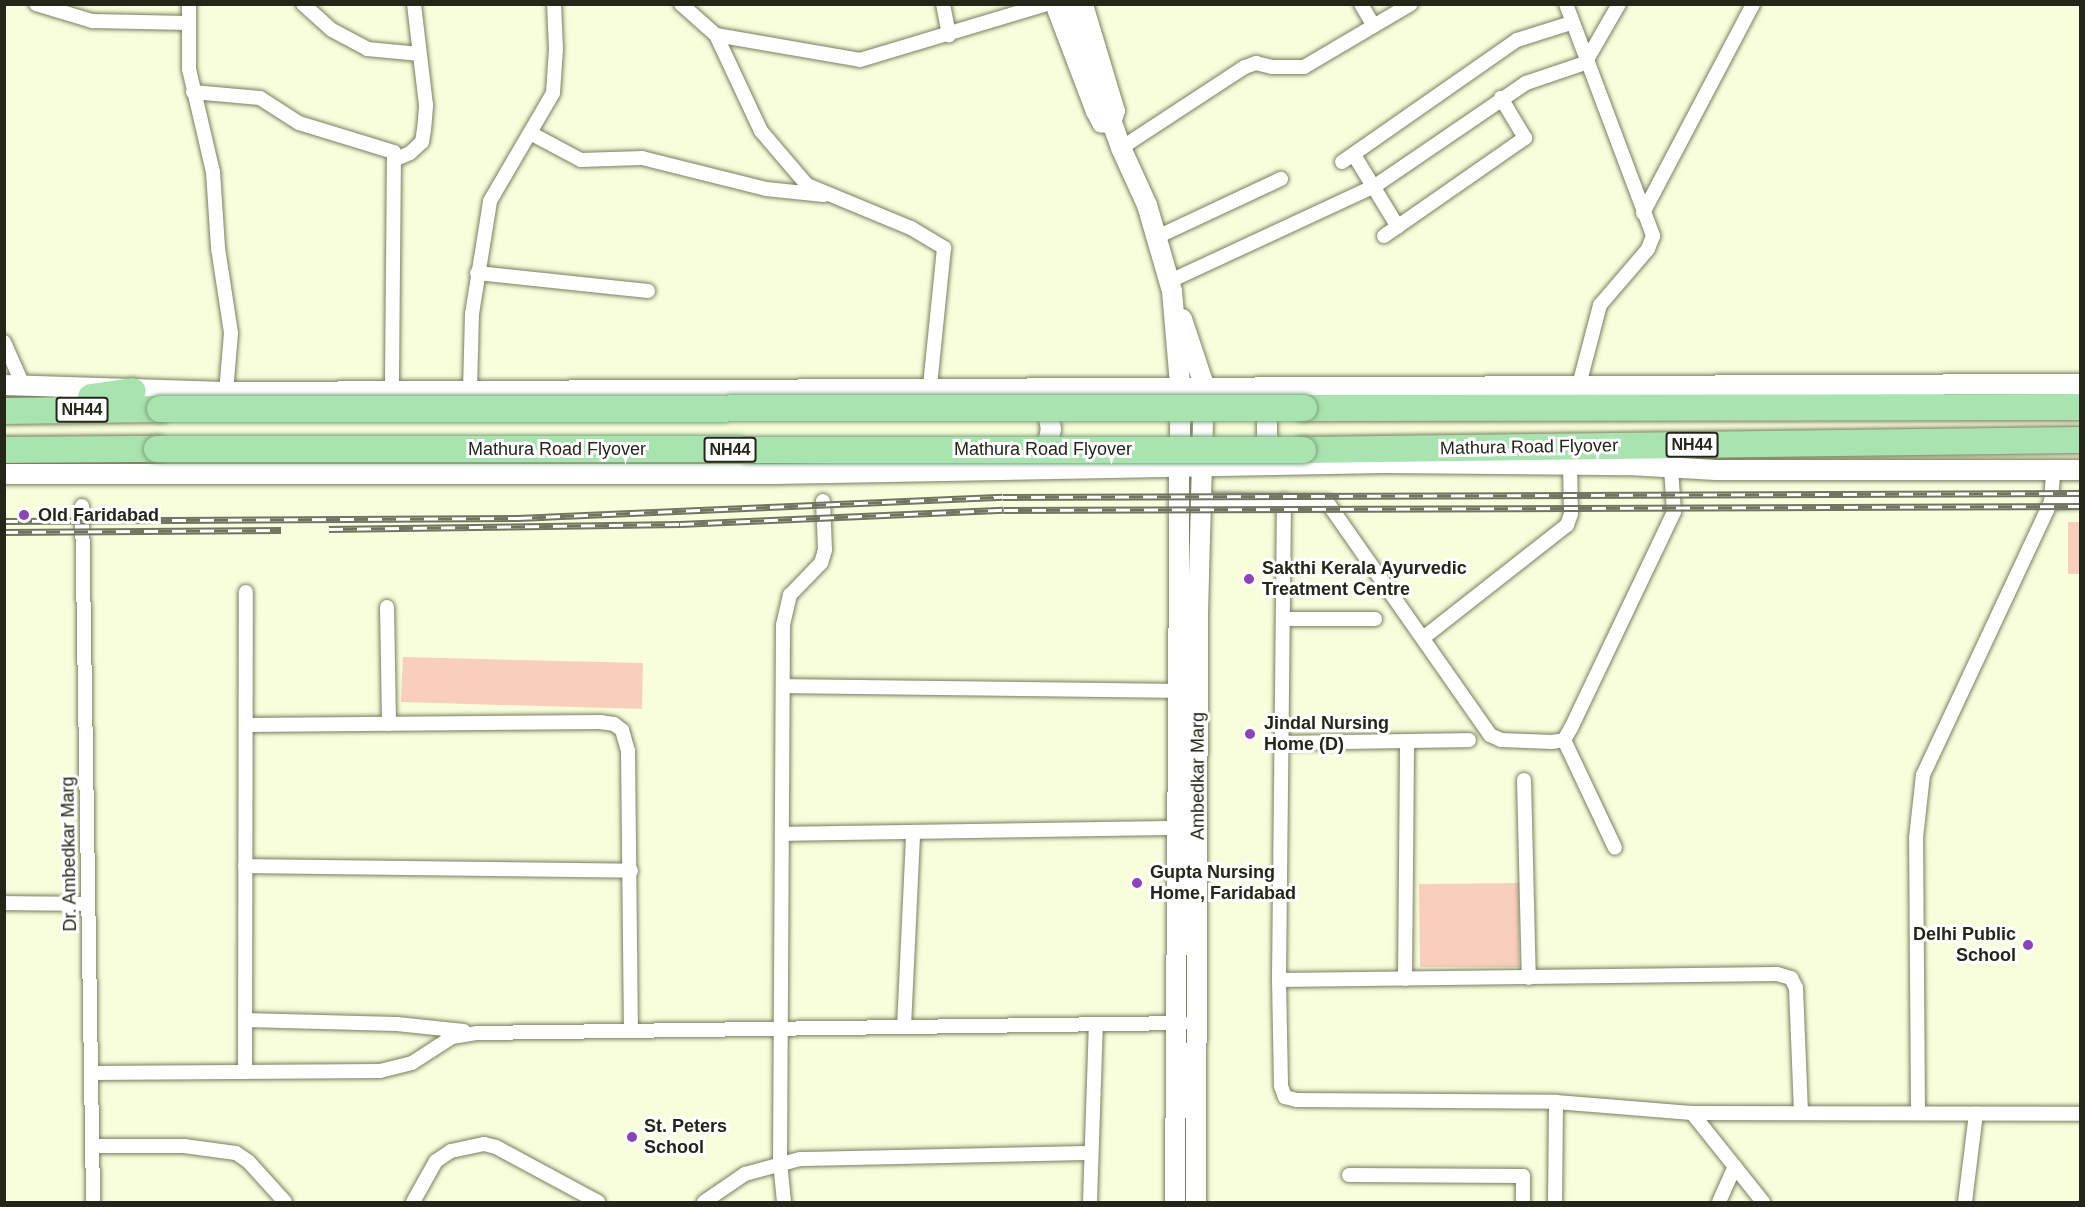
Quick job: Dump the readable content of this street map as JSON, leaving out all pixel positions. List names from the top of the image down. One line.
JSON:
{"streets":{"highway":["NH44","Mathura Road Flyover"],"main road":["Ambedkar Marg"],"street":["Dr. Ambedkar Marg"]},"places":["Old Faridabad","Sakthi Kerala Ayurvedic Treatment Centre","Jindal Nursing Home (D)","Gupta Nursing Home, Faridabad","Delhi Public School","St. Peters School"]}
